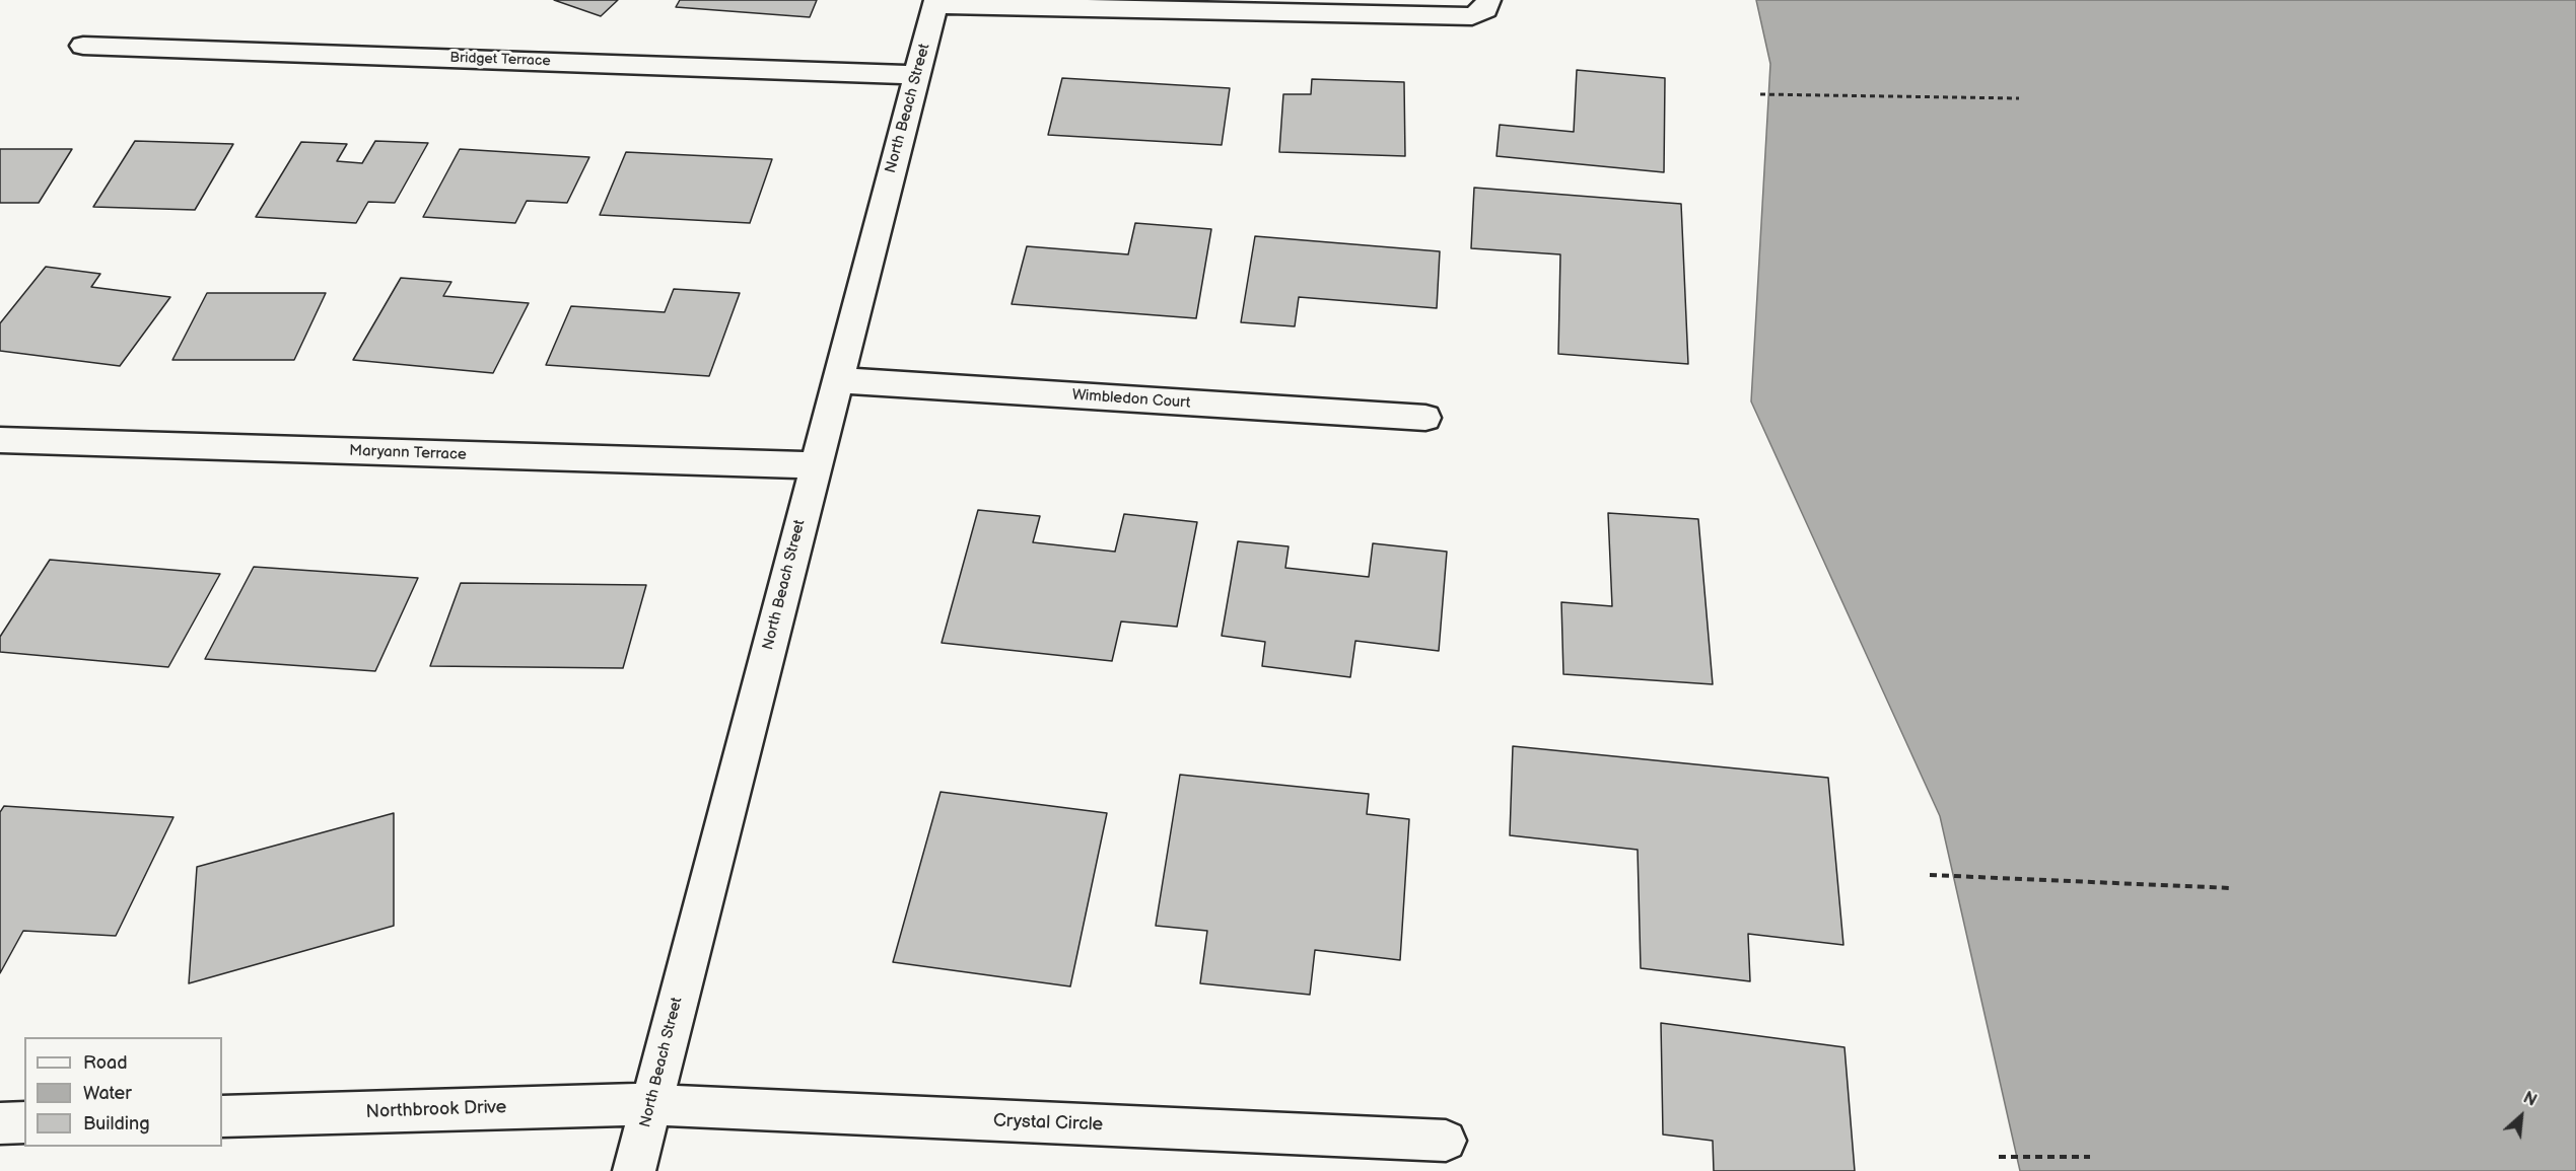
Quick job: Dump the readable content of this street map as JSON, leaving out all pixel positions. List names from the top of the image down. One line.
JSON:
{"streets":{"street":["Bridget Terrace","North Beach Street","Wimbledon Court","Maryann Terrace","Northbrook Drive","Crystal Circle"]},"crossings":[["Bridget Terrace","North Beach Street"],["North Beach Street","Wimbledon Court"],["North Beach Street","Maryann Terrace"],["North Beach Street","Northbrook Drive"],["North Beach Street","Crystal Circle"],["Northbrook Drive","Crystal Circle"]],"legend":["Road","Water","Building"],"north":"top right"}
